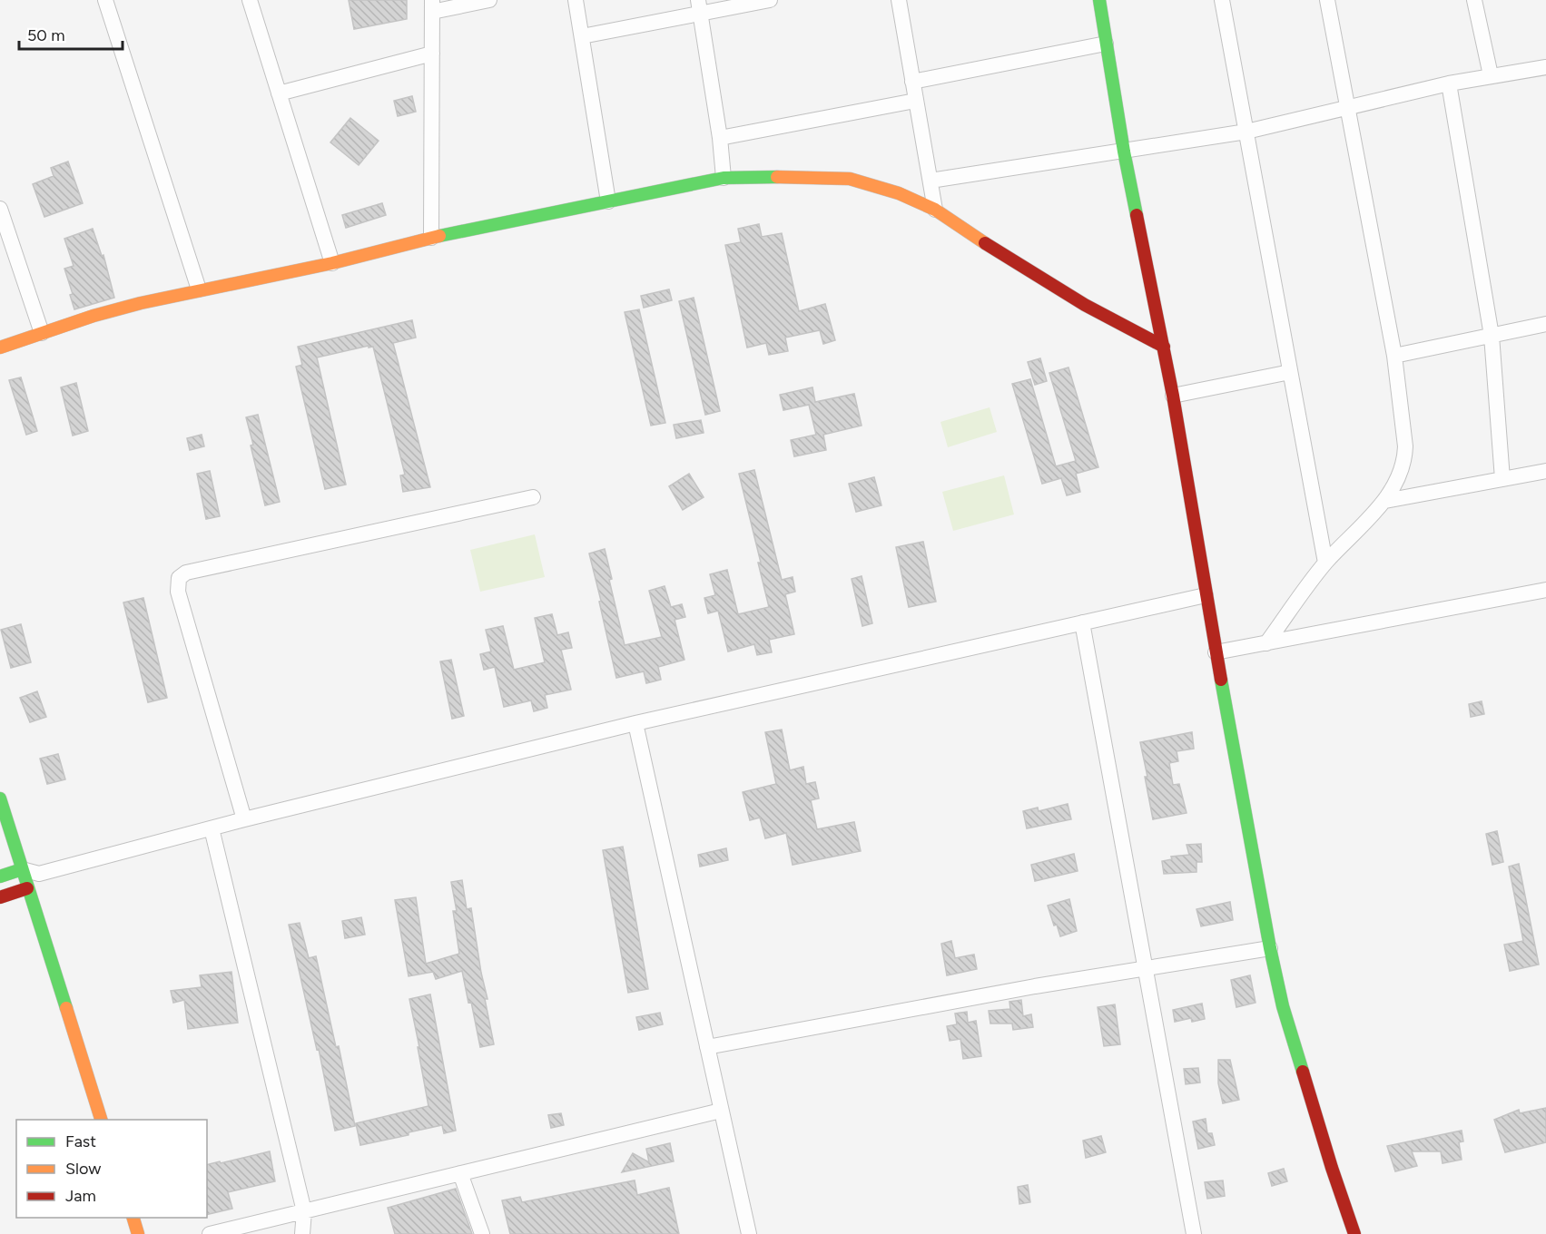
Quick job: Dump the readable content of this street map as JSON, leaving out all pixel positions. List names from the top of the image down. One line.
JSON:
{"legend":["Fast","Slow","Jam"],"scale_bar":"50 m"}
